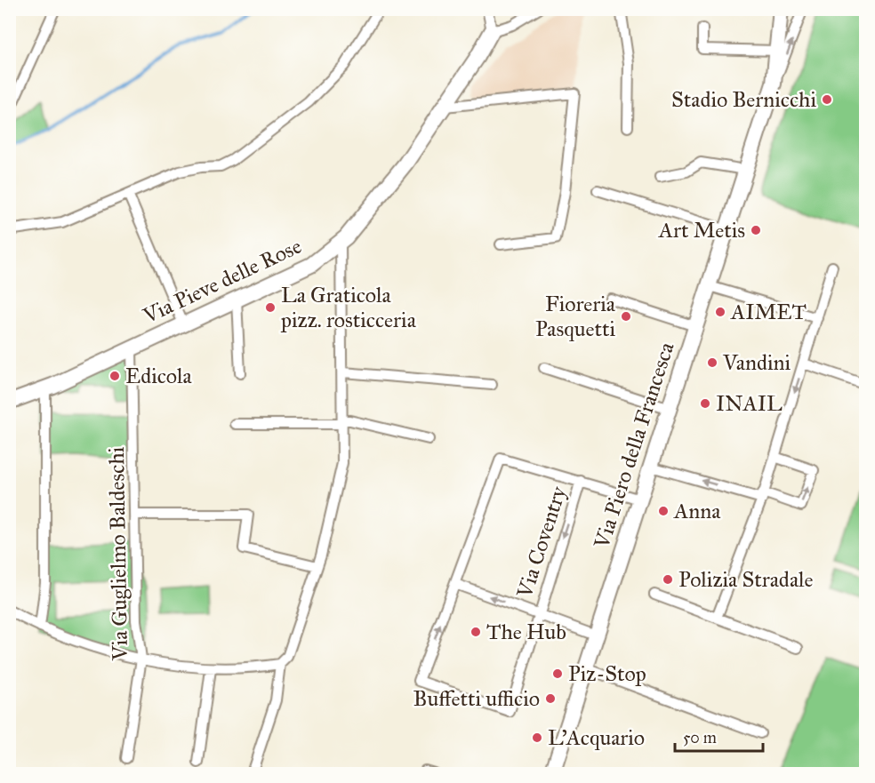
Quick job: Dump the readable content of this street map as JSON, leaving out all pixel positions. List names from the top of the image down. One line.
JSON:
{"streets":{"main road":["Via Pieve delle Rose","Via Piero della Francesca"],"street":["Via Coventry","Via Guglielmo Baldeschi"]},"crossings":[["Via Pieve delle Rose","Via Guglielmo Baldeschi"],["Via Piero della Francesca","Via Coventry"]],"places":["Stadio Bernicchi","Art Metis","La Graticola pizz. rosticceria","AIMET","Fioreria Pasquetti","Vandini","Edicola","INAIL","Anna","Polizia Stradale","The Hub","Piz-Stop","Buffetti ufficio","L'Acquario"],"scale_bar":"50 m"}
